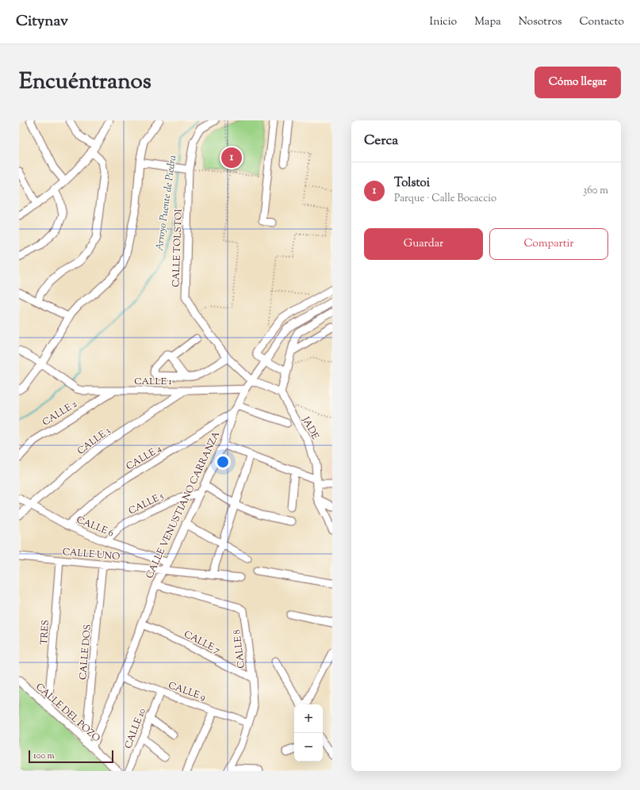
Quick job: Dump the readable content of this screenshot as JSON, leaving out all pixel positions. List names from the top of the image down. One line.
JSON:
{"streets":{"street":["CALLE TOLSTOI","CALLE 1","CALLE 2","JADE","CALLE 3","CALLE 4","CALLE 5","CALLE VENUSTIANO CARRANZA","CALLE 6","CALLE UNO","TRES","CALLE 7","CALLE 8","CALLE DOS","CALLE 9","CALLE DEL POZO","CALLE 10"]},"crossings":[["CALLE TOLSTOI","CALLE VENUSTIANO CARRANZA"],["CALLE 1","CALLE 2"],["CALLE 1","CALLE 3"],["CALLE 1","CALLE VENUSTIANO CARRANZA"],["CALLE 3","CALLE 6"],["CALLE 4","CALLE VENUSTIANO CARRANZA"],["CALLE 4","CALLE 6"],["CALLE 5","CALLE VENUSTIANO CARRANZA"],["CALLE 5","CALLE 6"],["CALLE VENUSTIANO CARRANZA","CALLE 6"],["CALLE VENUSTIANO CARRANZA","CALLE UNO"],["CALLE VENUSTIANO CARRANZA","CALLE 7"],["CALLE VENUSTIANO CARRANZA","CALLE 8"],["CALLE VENUSTIANO CARRANZA","CALLE 9"],["CALLE VENUSTIANO CARRANZA","CALLE DEL POZO"],["CALLE UNO","TRES"],["CALLE UNO","CALLE DOS"],["TRES","CALLE DEL POZO"],["CALLE 7","CALLE 8"],["CALLE 8","CALLE 9"],["CALLE DOS","CALLE DEL POZO"],["CALLE 9","CALLE 10"]],"water":["Arroyo Puente de Piedra"],"scale_bar":"100 m","page":{"header":"Citynav","nav":["Inicio","Mapa","Nosotros","Contacto"],"title":"Encuéntranos","buttons":["Cómo llegar",["Guardar","Compartir"]],"heading":"Cerca","pins":"1","list":[{"mark":"1","name":"Tolstoi","note":"Parque · Calle Bocaccio","value":"360 m"}],"map_buttons":["+","−"],"scale":"100 m"}}
